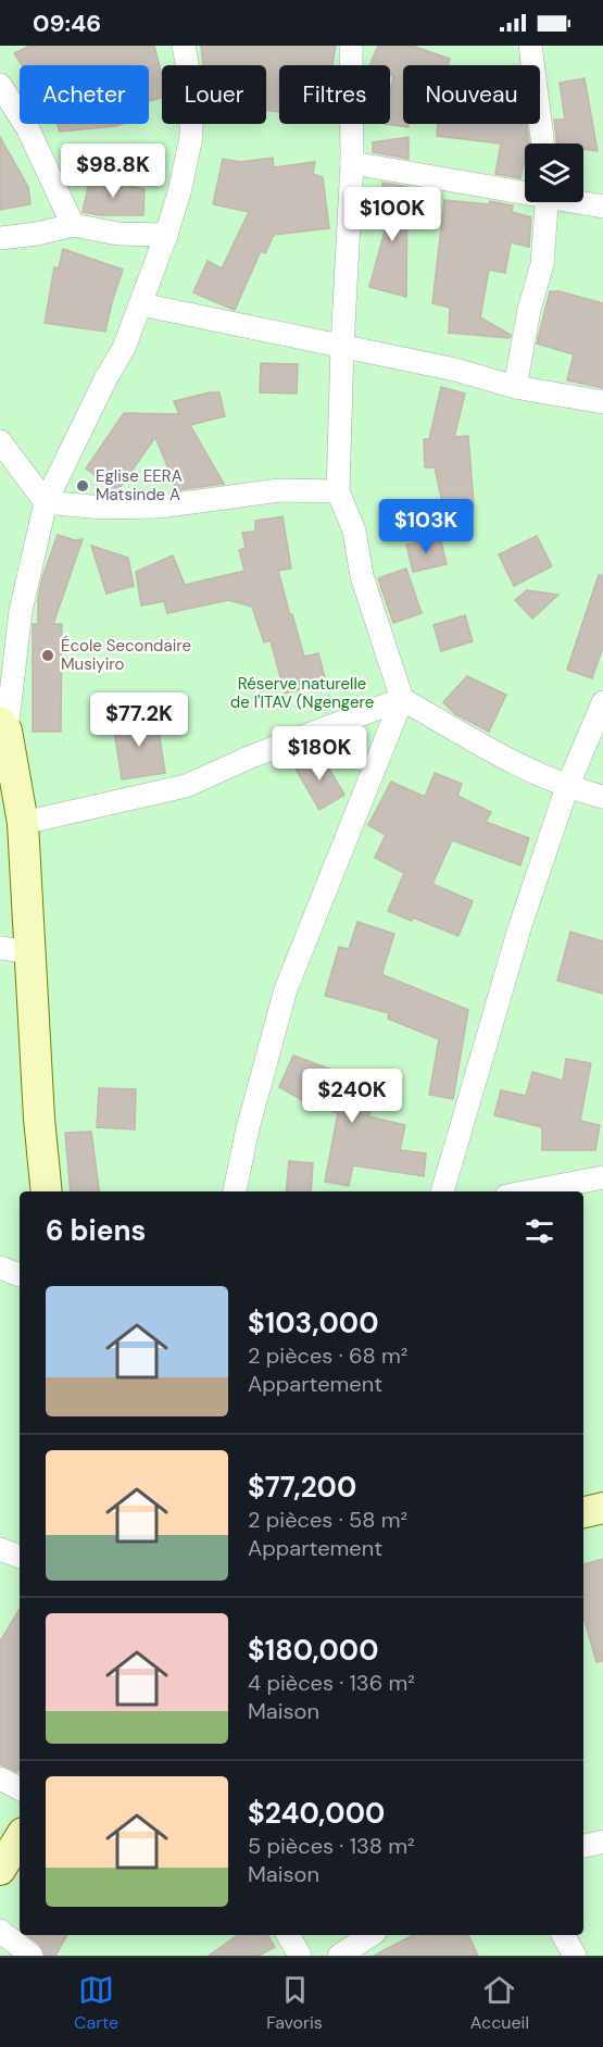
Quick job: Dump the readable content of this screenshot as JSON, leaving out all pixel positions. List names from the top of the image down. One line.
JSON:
{"parks":["Réserve naturelle de l'ITAV (Ngengere"],"places":["Eglise EERA Matsinde A","École Secondaire Musiyiro"],"page":{"status":"09:46","chip":["Acheter","Louer","Filtres","Nouveau"],"price":["$98.8K","$100K","$103K","$77.2K","$180K","$240K"],"heading":"6 biens","list":[{"name":"$103,000","note":"2 pièces · 68 m² · Appartement"},{"name":"$77,200","note":"2 pièces · 58 m² · Appartement"},{"name":"$180,000","note":"4 pièces · 136 m² · Maison"},{"name":"$240,000","note":"5 pièces · 138 m² · Maison"}],"tabs":["Carte","Favoris","Accueil"]}}
